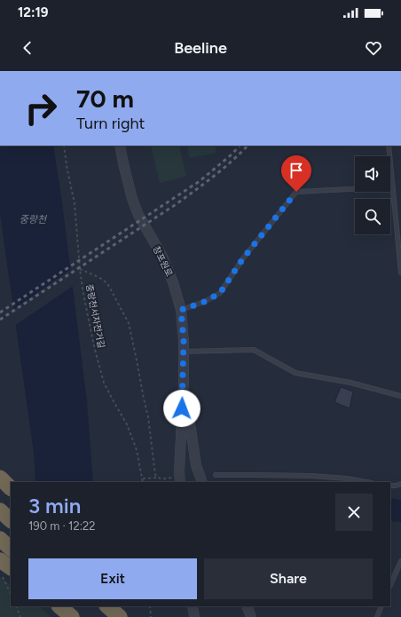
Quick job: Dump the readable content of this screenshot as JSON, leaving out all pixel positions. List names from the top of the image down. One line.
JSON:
{"streets":{"street":["창포원로"],"path":["중랑천서자전거길"]},"water":["중랑천"],"page":{"status":"12:19","header":"Beeline","turn":["70 m","Turn right"],"heading":["3 min","190 m · 12:22"],"buttons":["Exit","Share"]}}
